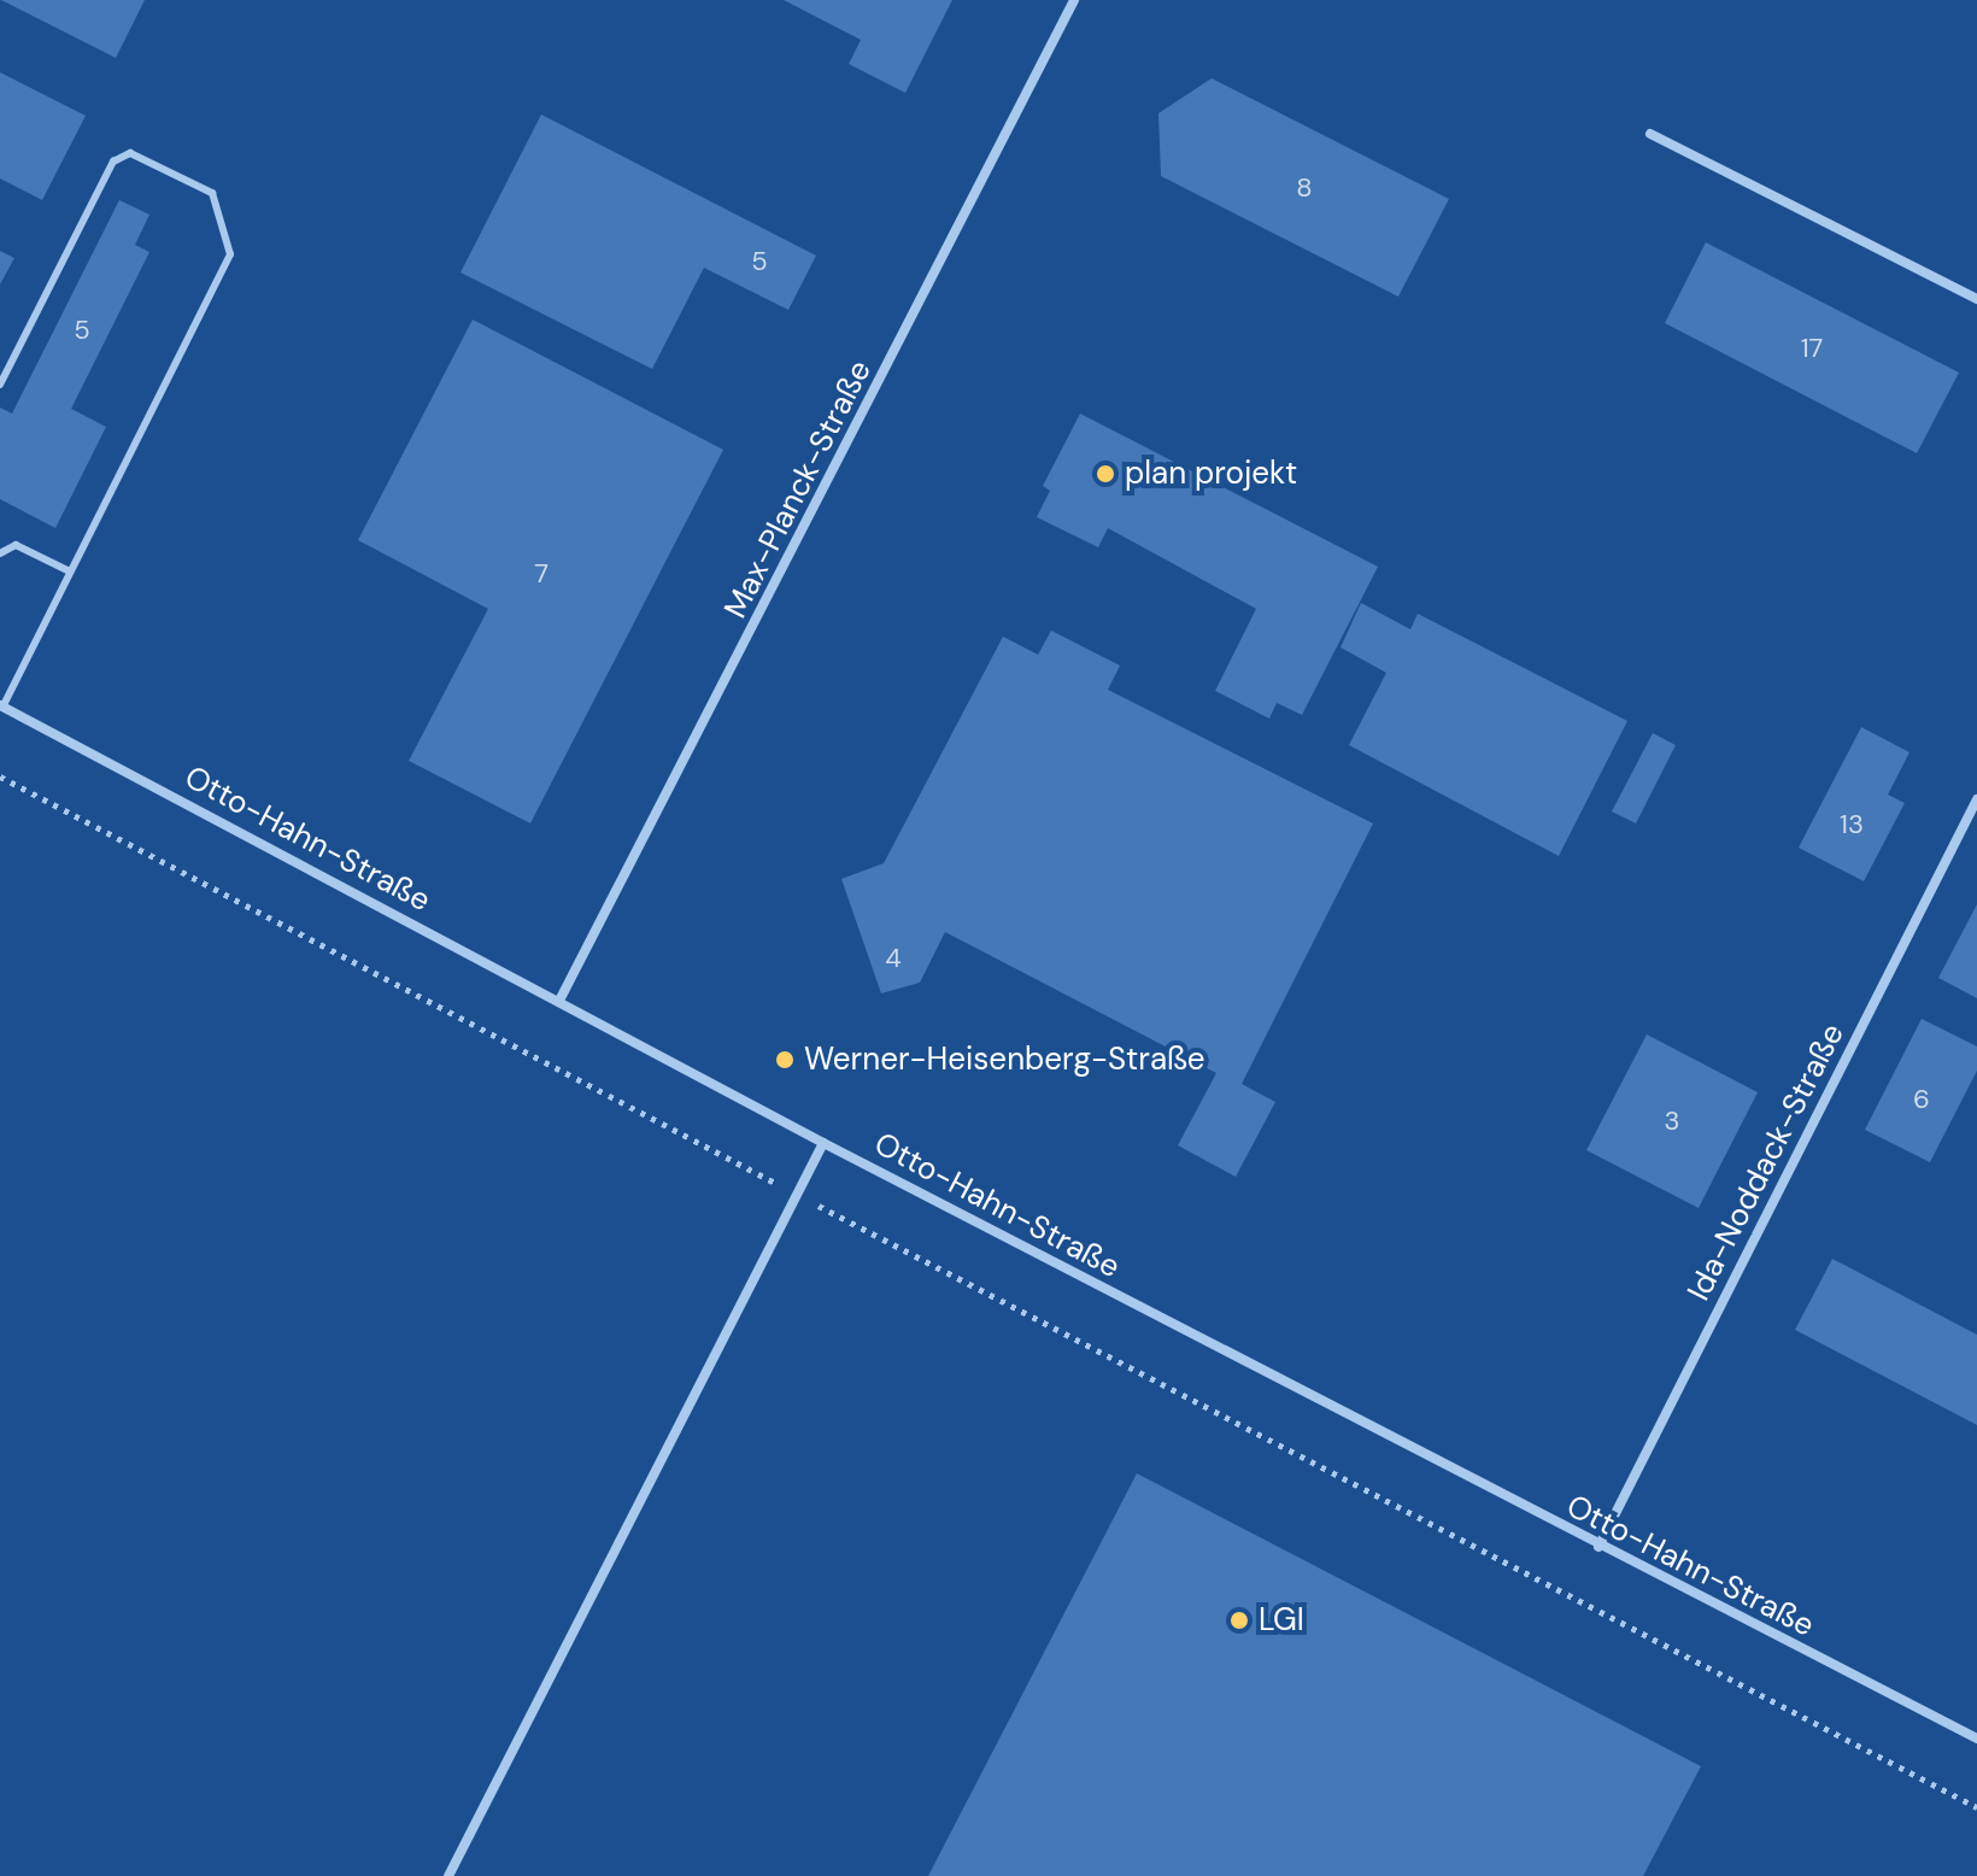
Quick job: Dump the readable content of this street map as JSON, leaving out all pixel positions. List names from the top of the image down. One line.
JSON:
{"streets":{"street":["Max-Planck-Straße","Otto-Hahn-Straße","Ida-Noddack-Straße"]},"crossings":[["Max-Planck-Straße","Otto-Hahn-Straße"],["Otto-Hahn-Straße","Ida-Noddack-Straße"]],"places":["plan projekt","Werner-Heisenberg-Straße","LGI"],"house_numbers":["8","5","5","17","7","13","4","6","3"]}
